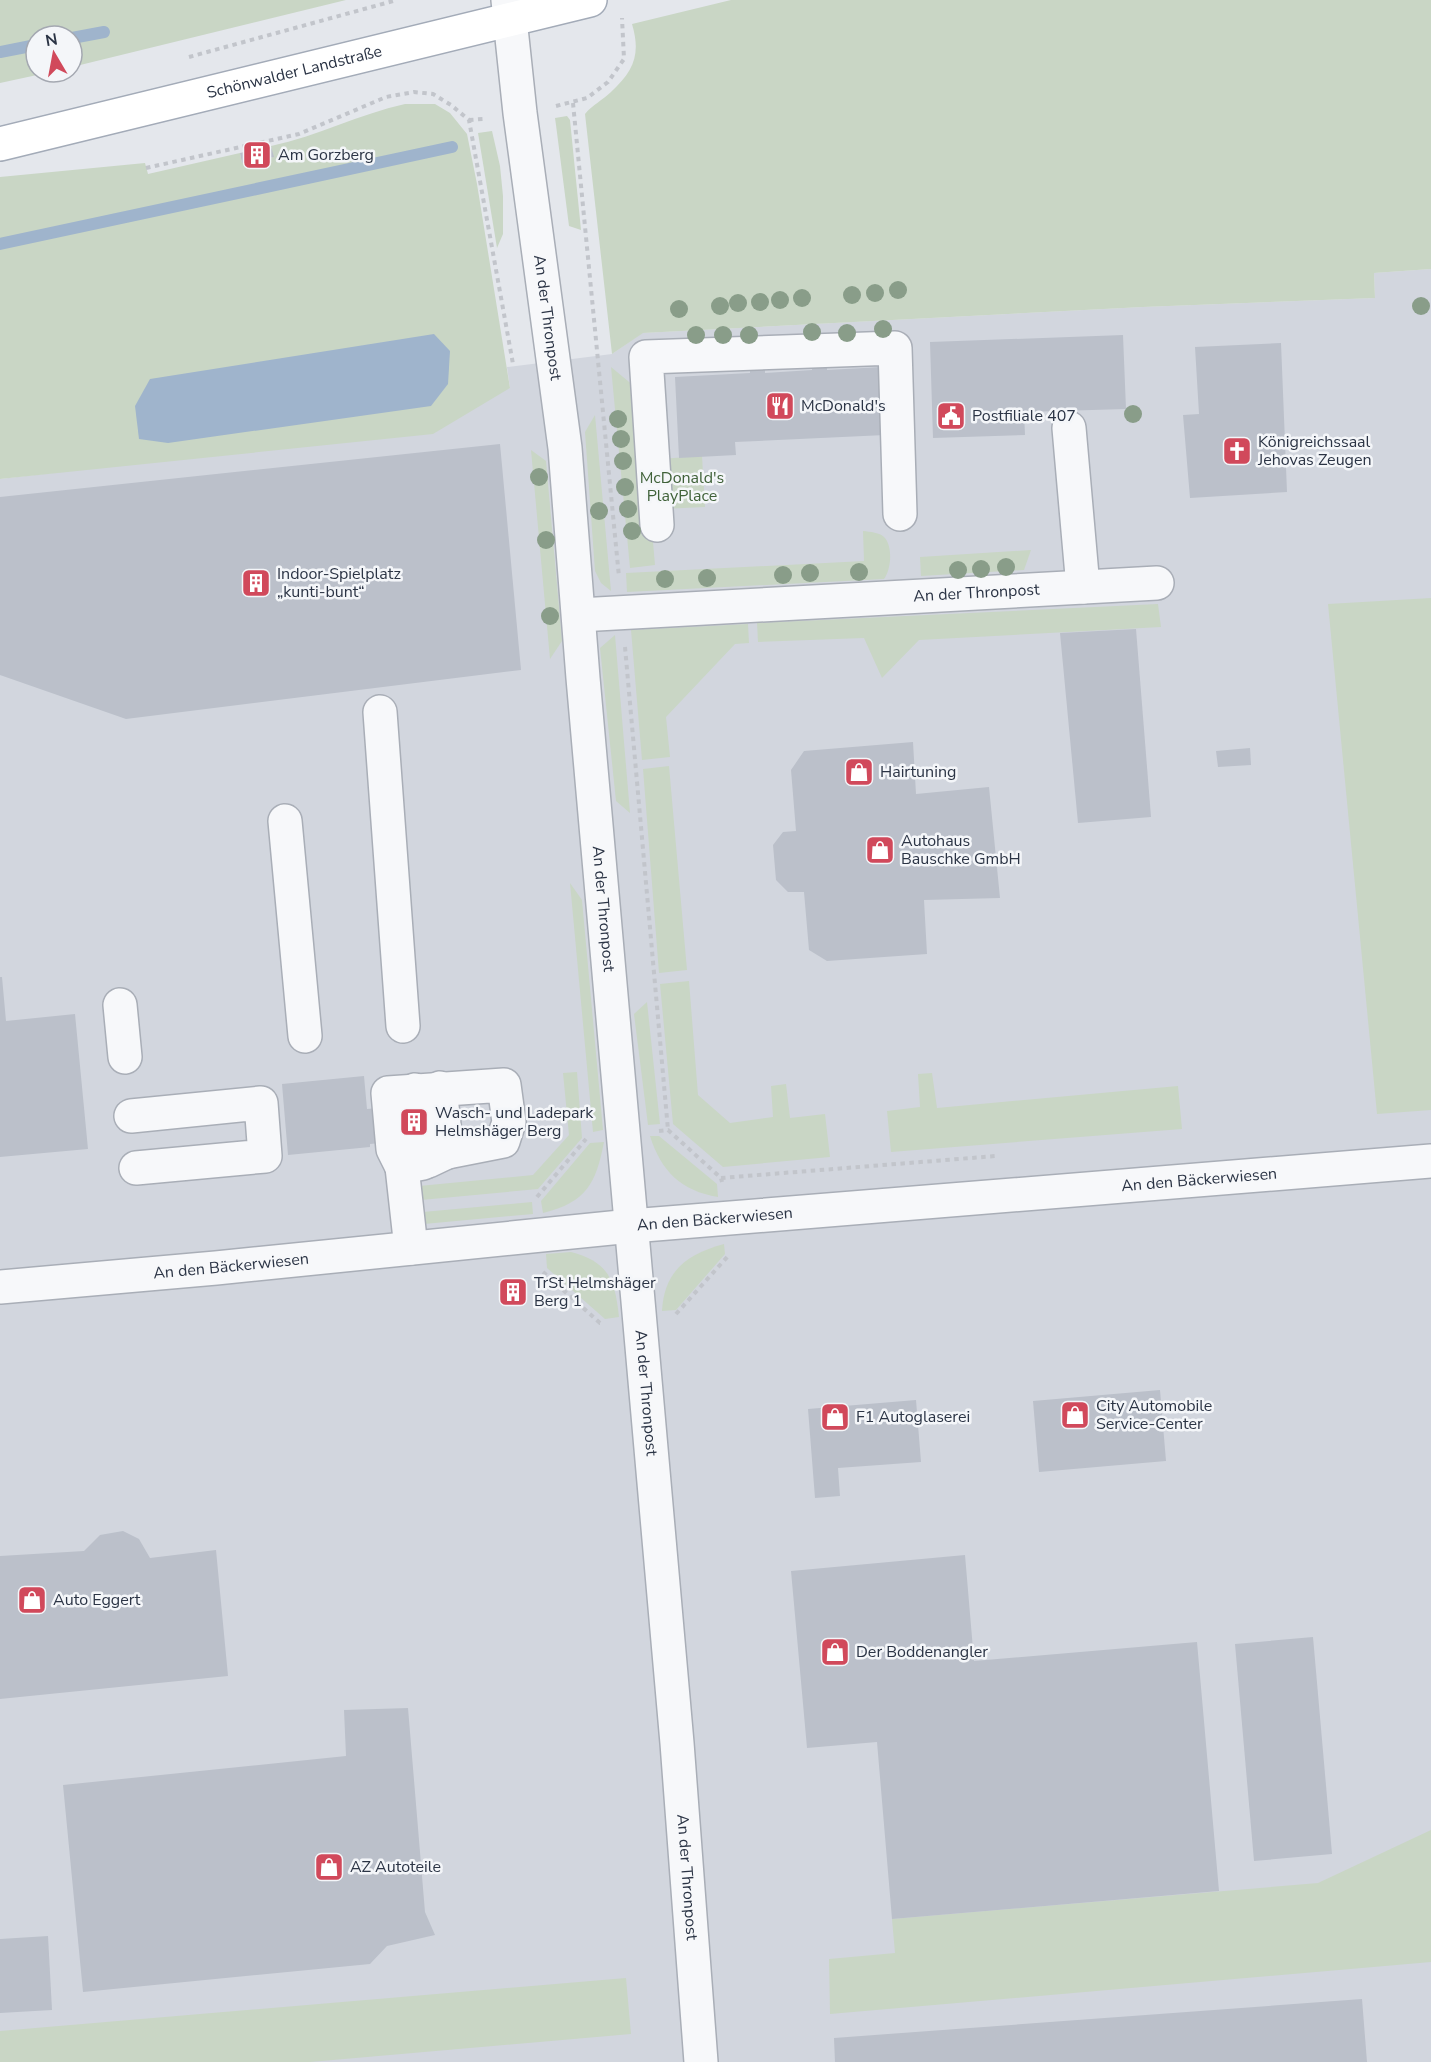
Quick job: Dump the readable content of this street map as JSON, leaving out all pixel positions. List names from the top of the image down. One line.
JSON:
{"streets":{"main road":["Schönwalder Landstraße"],"street":["An der Thronpost","An den Bäckerwiesen"]},"crossings":[["Schönwalder Landstraße","An der Thronpost"],["An der Thronpost","An den Bäckerwiesen"]],"parks":["McDonald's PlayPlace"],"places":{"building":["Am Gorzberg","Indoor-Spielplatz „kunti-bunt“","Wasch- und Ladepark Helmshäger Berg","TrSt Helmshäger Berg 1"],"restaurant":["McDonald's"],"public building":["Postfiliale 407"],"church":["Königreichssaal Jehovas Zeugen"],"shop":["Hairtuning","Autohaus Bauschke GmbH","City Automobile Service-Center","F1 Autoglaserei","Auto Eggert","Der Boddenangler","AZ Autoteile"]},"north":"top"}
